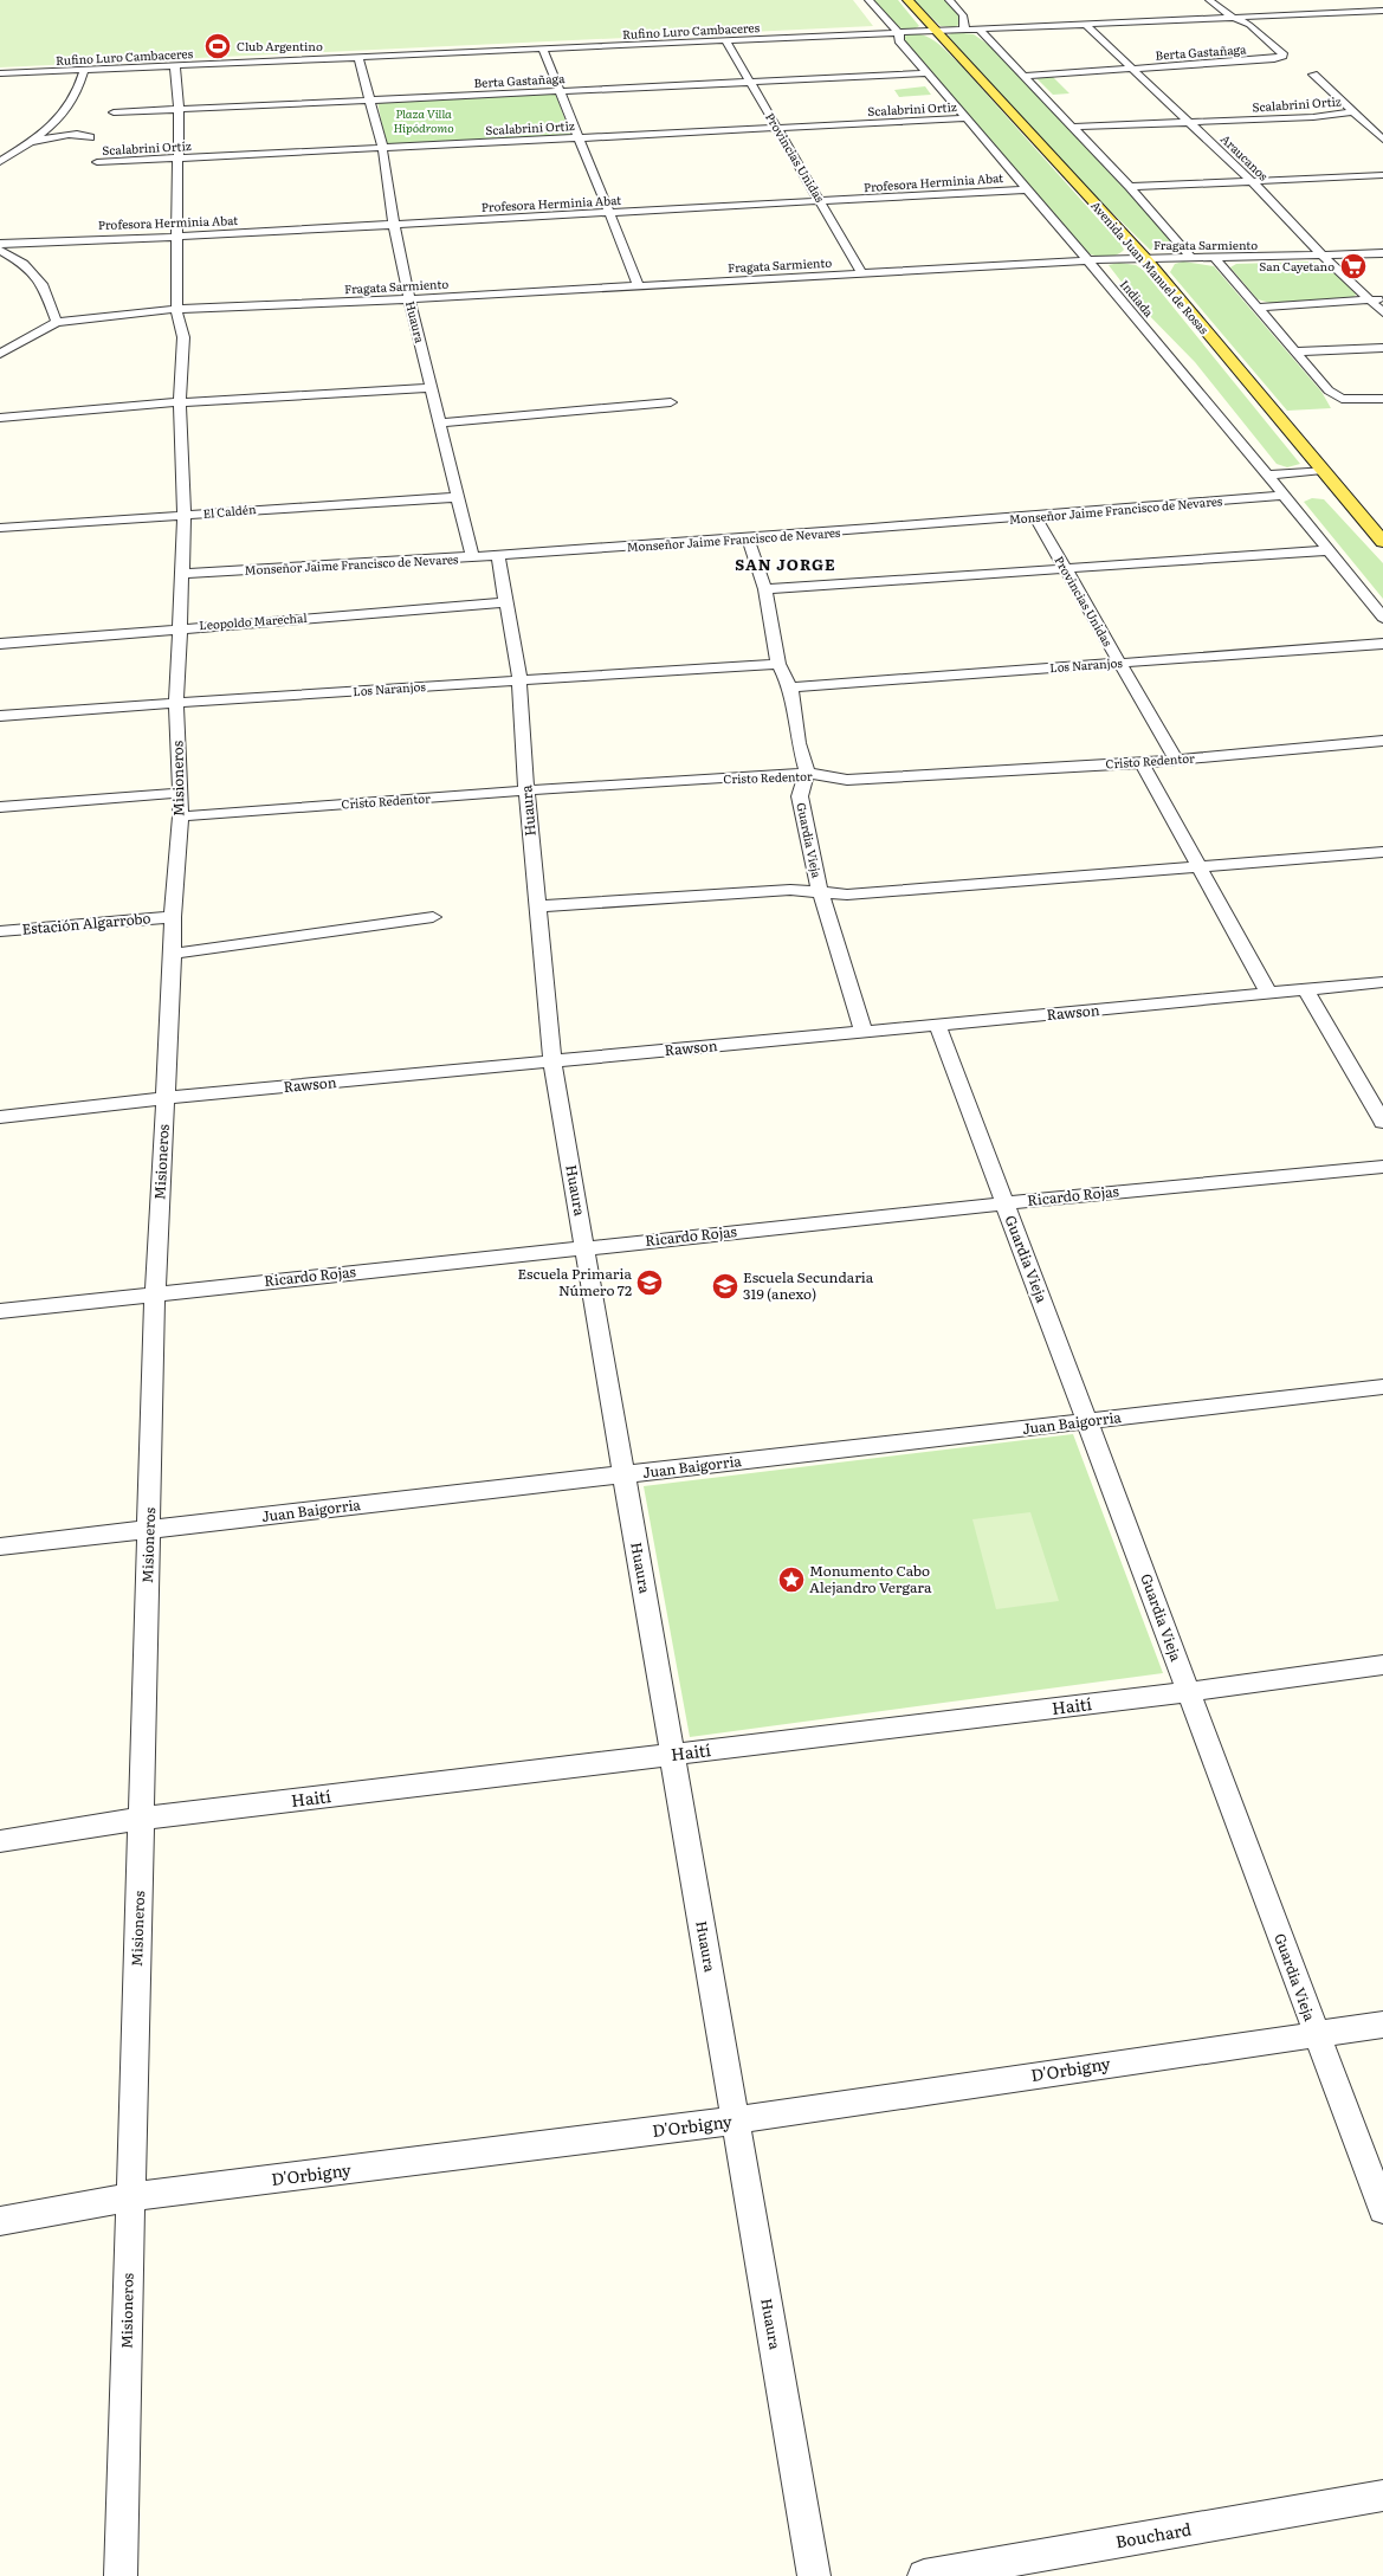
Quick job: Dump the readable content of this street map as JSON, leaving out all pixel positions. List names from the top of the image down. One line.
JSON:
{"streets":{"main road":["Avenida Juan Manuel de Rosas"],"street":["Rufino Luro Cambaceres","Berta Gastañaga","Scalabrini Ortiz","Provincias Unidas","Araucanos","Profesora Herminia Abat","Fragata Sarmiento","Indiada","Huaura","Monseñor Jaime Francisco de Nevares","El Caldén","Leopoldo Marechal","Los Naranjos","Cristo Redentor","Misioneros","Guardia Vieja","Estación Algarrobo","Rawson","Ricardo Rojas","Juan Baigorria","Haití","D'Orbigny","Bouchard"]},"crossings":[["Rufino Luro Cambaceres","Berta Gastañaga"],["Rufino Luro Cambaceres","Provincias Unidas"],["Rufino Luro Cambaceres","Araucanos"],["Rufino Luro Cambaceres","Avenida Juan Manuel de Rosas"],["Rufino Luro Cambaceres","Indiada"],["Rufino Luro Cambaceres","Huaura"],["Berta Gastañaga","Provincias Unidas"],["Berta Gastañaga","Araucanos"],["Berta Gastañaga","Indiada"],["Berta Gastañaga","Huaura"],["Scalabrini Ortiz","Provincias Unidas"],["Scalabrini Ortiz","Araucanos"],["Scalabrini Ortiz","Indiada"],["Scalabrini Ortiz","Huaura"],["Provincias Unidas","Profesora Herminia Abat"],["Provincias Unidas","Fragata Sarmiento"],["Provincias Unidas","Monseñor Jaime Francisco de Nevares"],["Provincias Unidas","Los Naranjos"],["Provincias Unidas","Cristo Redentor"],["Araucanos","Fragata Sarmiento"],["Profesora Herminia Abat","Indiada"],["Profesora Herminia Abat","Huaura"],["Fragata Sarmiento","Avenida Juan Manuel de Rosas"],["Fragata Sarmiento","Indiada"],["Fragata Sarmiento","Huaura"],["Fragata Sarmiento","Misioneros"],["Indiada","Monseñor Jaime Francisco de Nevares"],["Huaura","Monseñor Jaime Francisco de Nevares"],["Huaura","El Caldén"],["Huaura","Leopoldo Marechal"],["Huaura","Los Naranjos"],["Huaura","Cristo Redentor"],["Huaura","Rawson"],["Huaura","Ricardo Rojas"],["Huaura","Juan Baigorria"],["Huaura","Haití"],["Huaura","D'Orbigny"],["Monseñor Jaime Francisco de Nevares","Misioneros"],["El Caldén","Misioneros"],["Leopoldo Marechal","Misioneros"],["Los Naranjos","Misioneros"],["Cristo Redentor","Misioneros"],["Cristo Redentor","Guardia Vieja"],["Misioneros","Estación Algarrobo"],["Misioneros","Rawson"],["Misioneros","Ricardo Rojas"],["Misioneros","Juan Baigorria"],["Misioneros","Haití"],["Misioneros","D'Orbigny"],["Guardia Vieja","Rawson"],["Guardia Vieja","Ricardo Rojas"],["Guardia Vieja","Juan Baigorria"],["Guardia Vieja","Haití"],["Guardia Vieja","D'Orbigny"]],"districts":["SAN JORGE"],"parks":["Plaza Villa Hipódromo"],"places":{"sports":["Club Argentino"],"supermarket":["San Cayetano"],"school or university":["Escuela Primaria Número 72","Escuela Secundaria 319 (anexo)"],"place":["Monumento Cabo Alejandro Vergara"]}}
